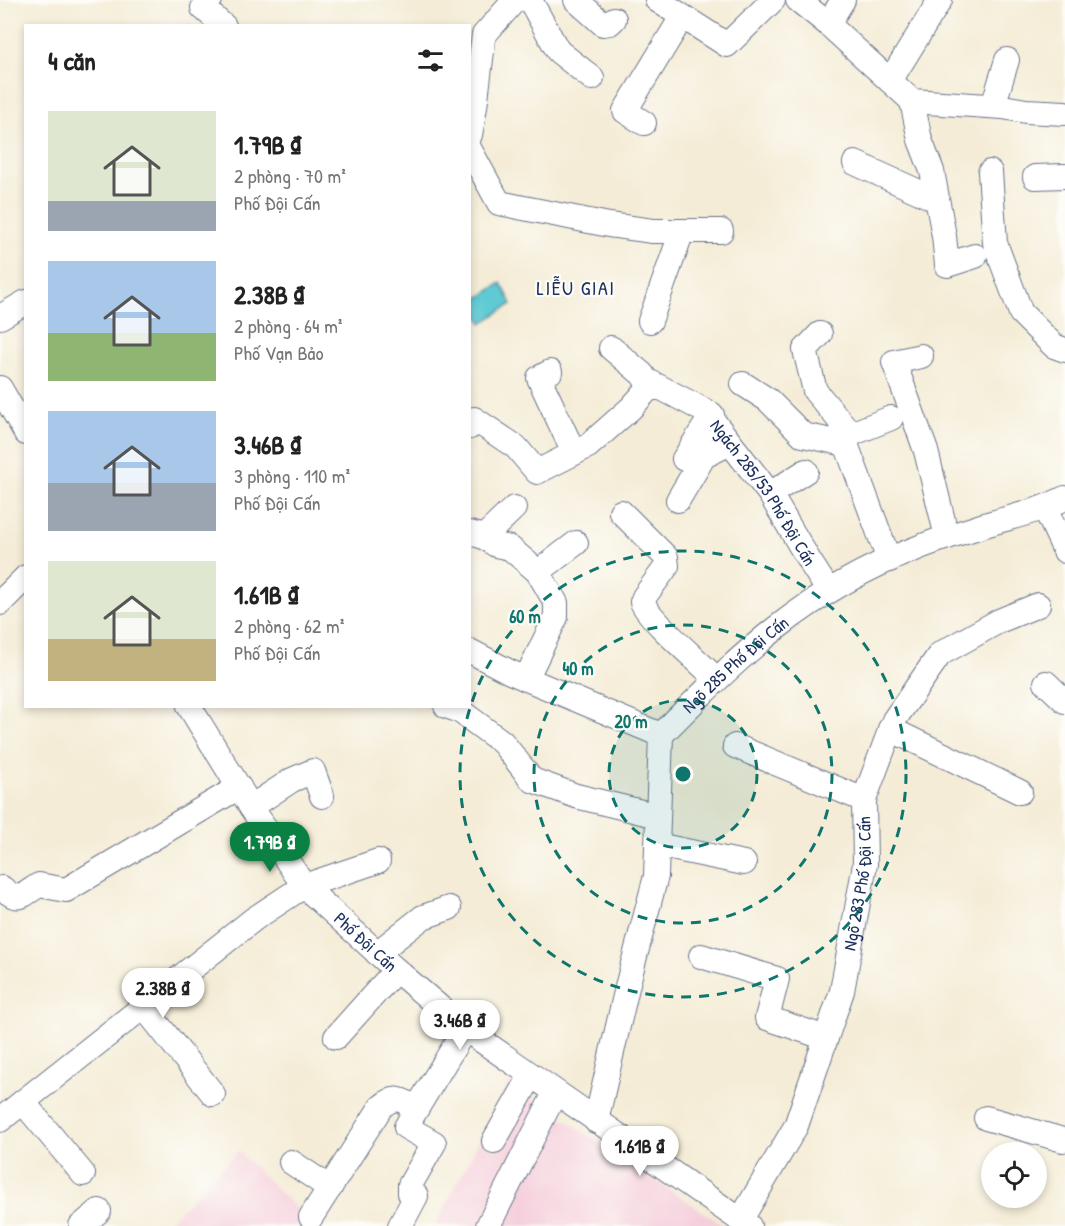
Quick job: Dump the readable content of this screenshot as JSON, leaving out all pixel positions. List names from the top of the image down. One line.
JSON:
{"streets":{"street":["Ngách 285/53 Phố Đội Cấn","Ngõ 285 Phố Đội Cấn","Ngõ 283 Phố Đội Cấn","Phố Đội Cấn"]},"crossings":[["Ngách 285/53 Phố Đội Cấn","Ngõ 285 Phố Đội Cấn"],["Ngõ 283 Phố Đội Cấn","Phố Đội Cấn"]],"districts":["LIỄU GIAI"],"page":{"heading":"4 căn","list":[{"name":"1.79B ₫","note":"2 phòng · 70 m² · Phố Đội Cấn"},{"name":"2.38B ₫","note":"2 phòng · 64 m² · Phố Vạn Bảo"},{"name":"3.46B ₫","note":"3 phòng · 110 m² · Phố Đội Cấn"},{"name":"1.61B ₫","note":"2 phòng · 62 m² · Phố Đội Cấn"}],"price":["1.79B ₫","2.38B ₫","3.46B ₫","1.61B ₫"]},"rings":["60 m","40 m","20 m"]}
